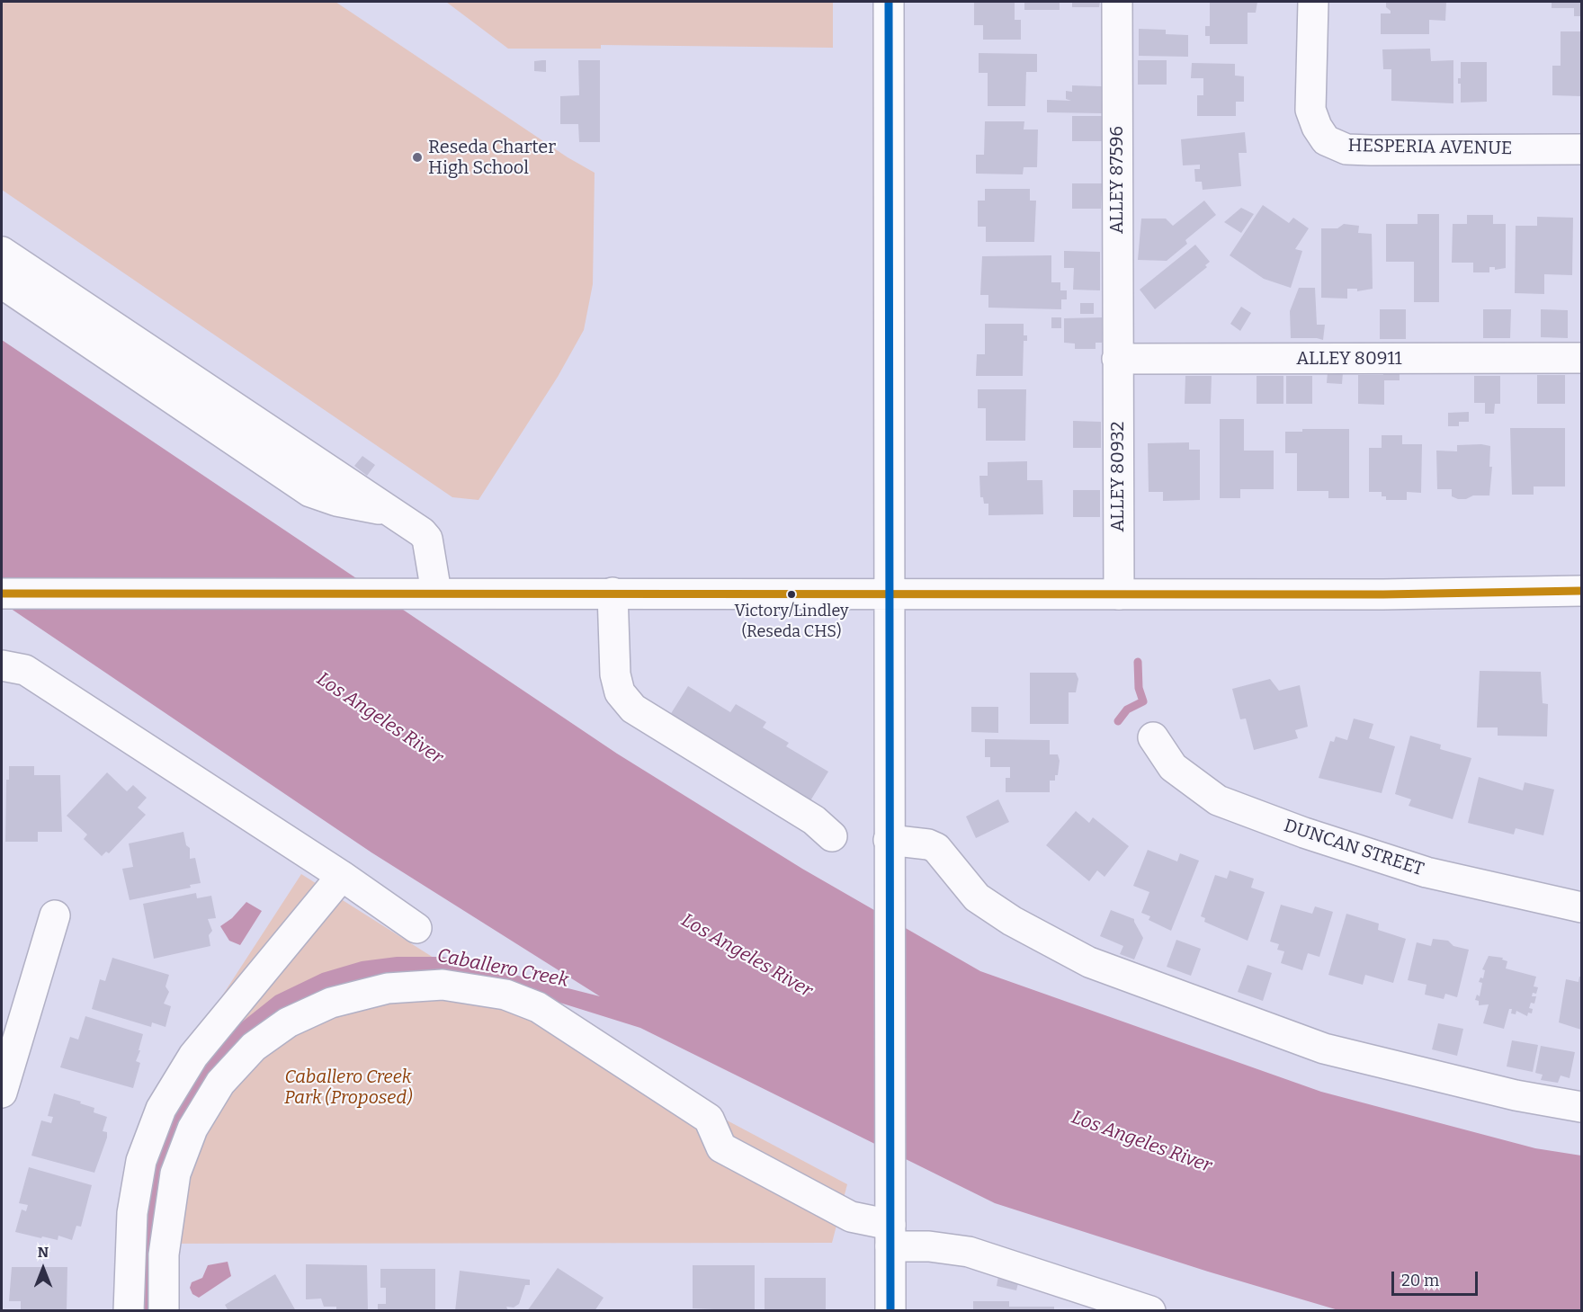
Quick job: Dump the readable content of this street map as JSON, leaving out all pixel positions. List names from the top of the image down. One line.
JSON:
{"streets":{"main road":["HESPERIA AVENUE","ALLEY 87596","ALLEY 80911","ALLEY 80932","DUNCAN STREET"]},"crossings":[["ALLEY 87596","ALLEY 80911"],["ALLEY 87596","ALLEY 80932"],["ALLEY 80911","ALLEY 80932"]],"water":["Los Angeles River","Caballero Creek"],"parks":["Caballero Creek Park (Proposed)"],"places":["Reseda Charter High School","Victory/Lindley (Reseda CHS)"],"scale_bar":"20 m","north":"top"}
